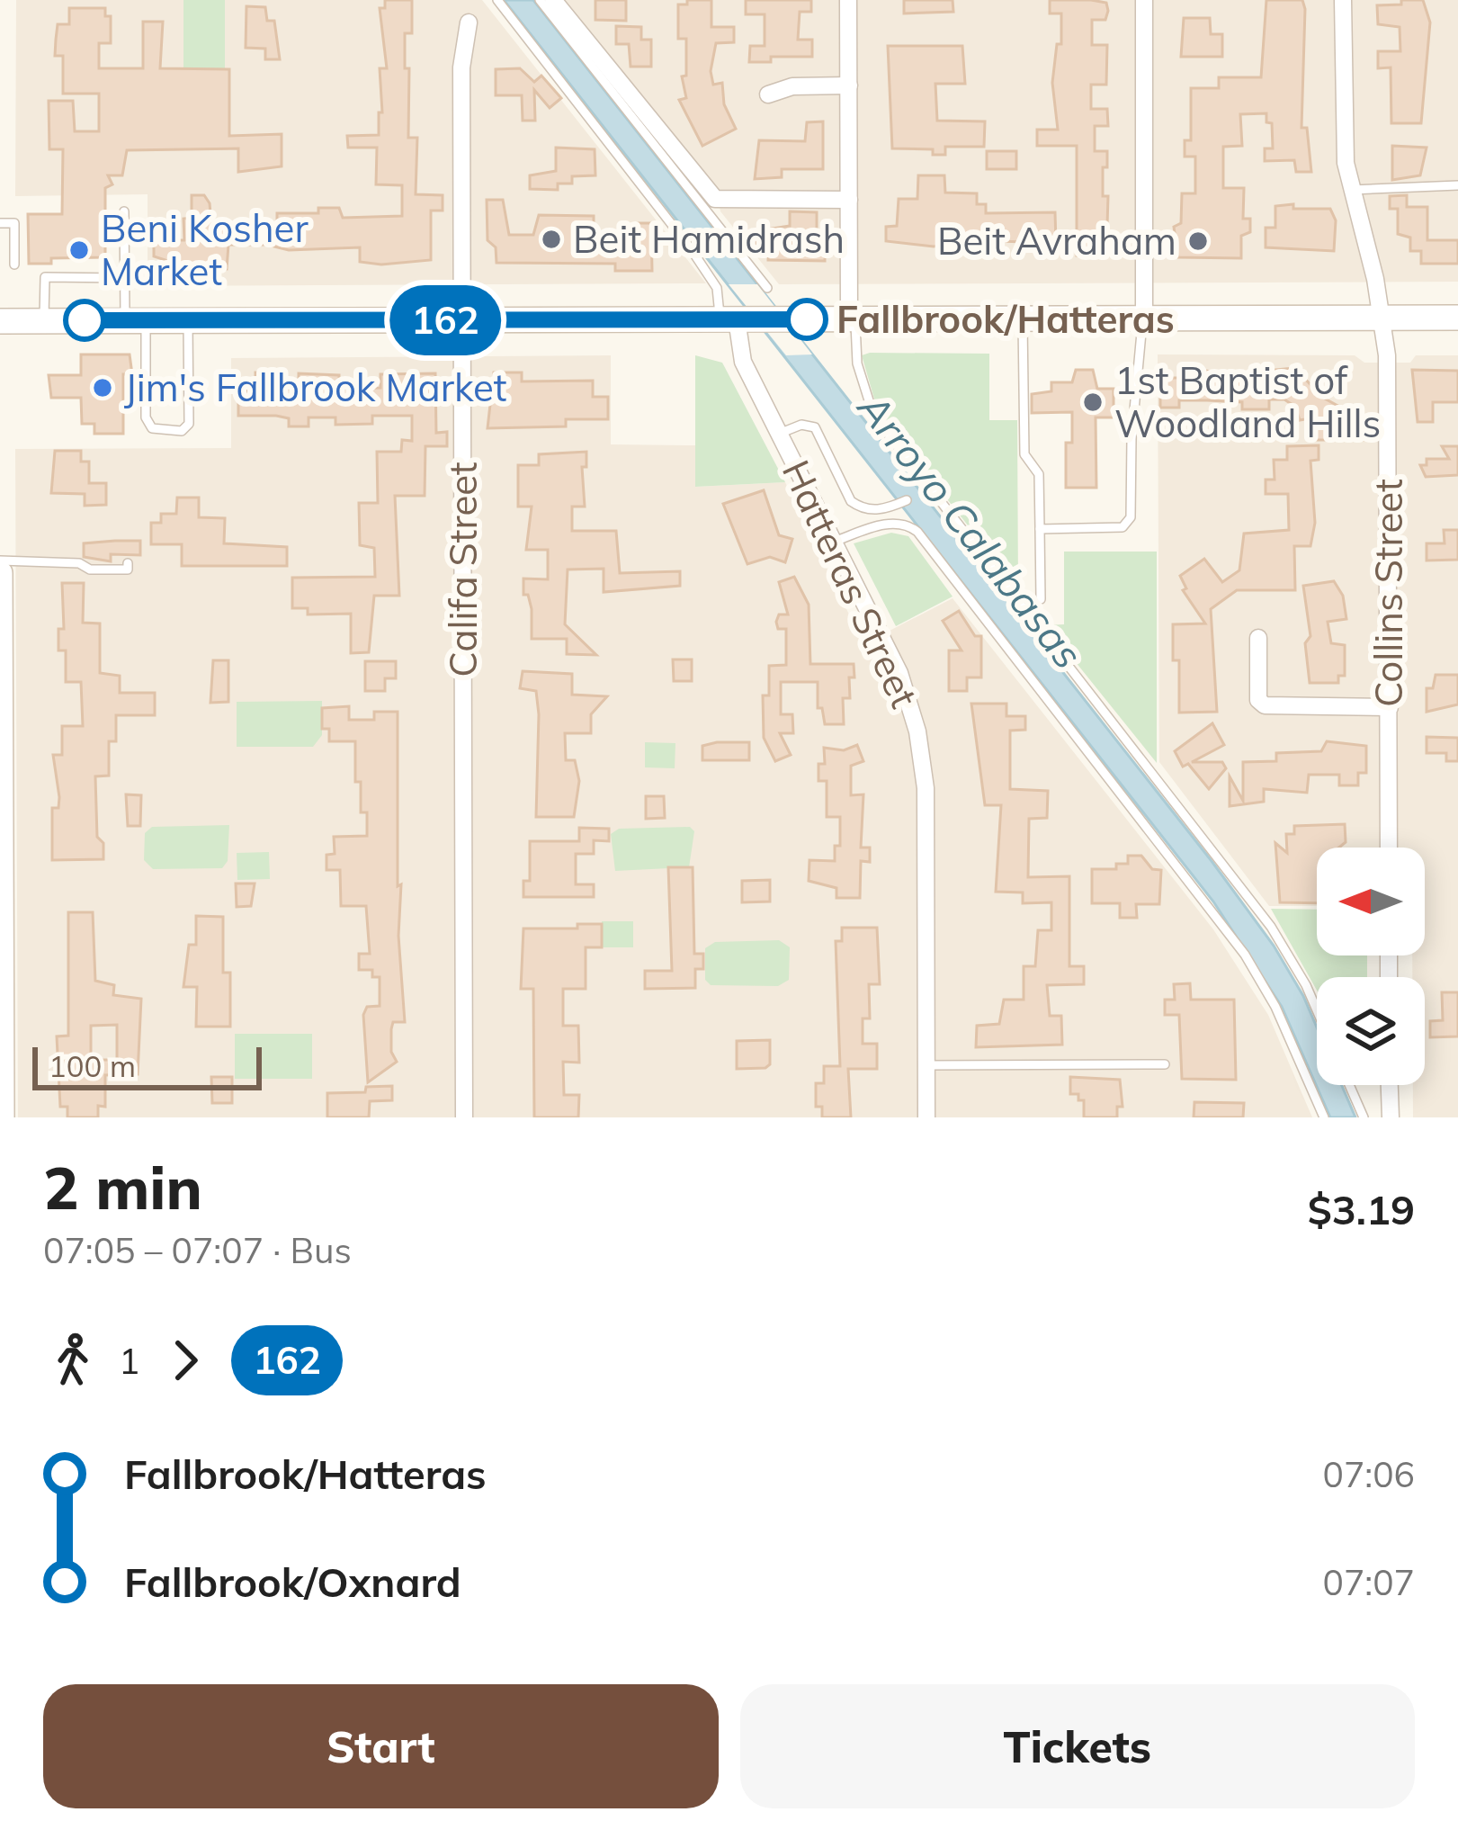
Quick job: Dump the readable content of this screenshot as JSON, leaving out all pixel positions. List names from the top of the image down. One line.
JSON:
{"streets":{"street":["Califa Street","Hatteras Street","Collins Street"]},"water":["Arroyo Calabasas"],"places":["Beit Hamidrash","Beit Avraham","Beni Kosher Market","Fallbrook/Hatteras","Jim's Fallbrook Market","1st Baptist of Woodland Hills"],"lines":["bus line 162"],"scale_bar":"100 m","north":"left","page":{"on_map":"162","scale":"100 m","heading":["2 min","07:05 – 07:07 · Bus","$3.19"],"legs":["1","162"],"list":[{"name":"Fallbrook/Hatteras","value":"07:06"},{"name":"Fallbrook/Oxnard","value":"07:07"}],"buttons":["Start","Tickets"]}}
